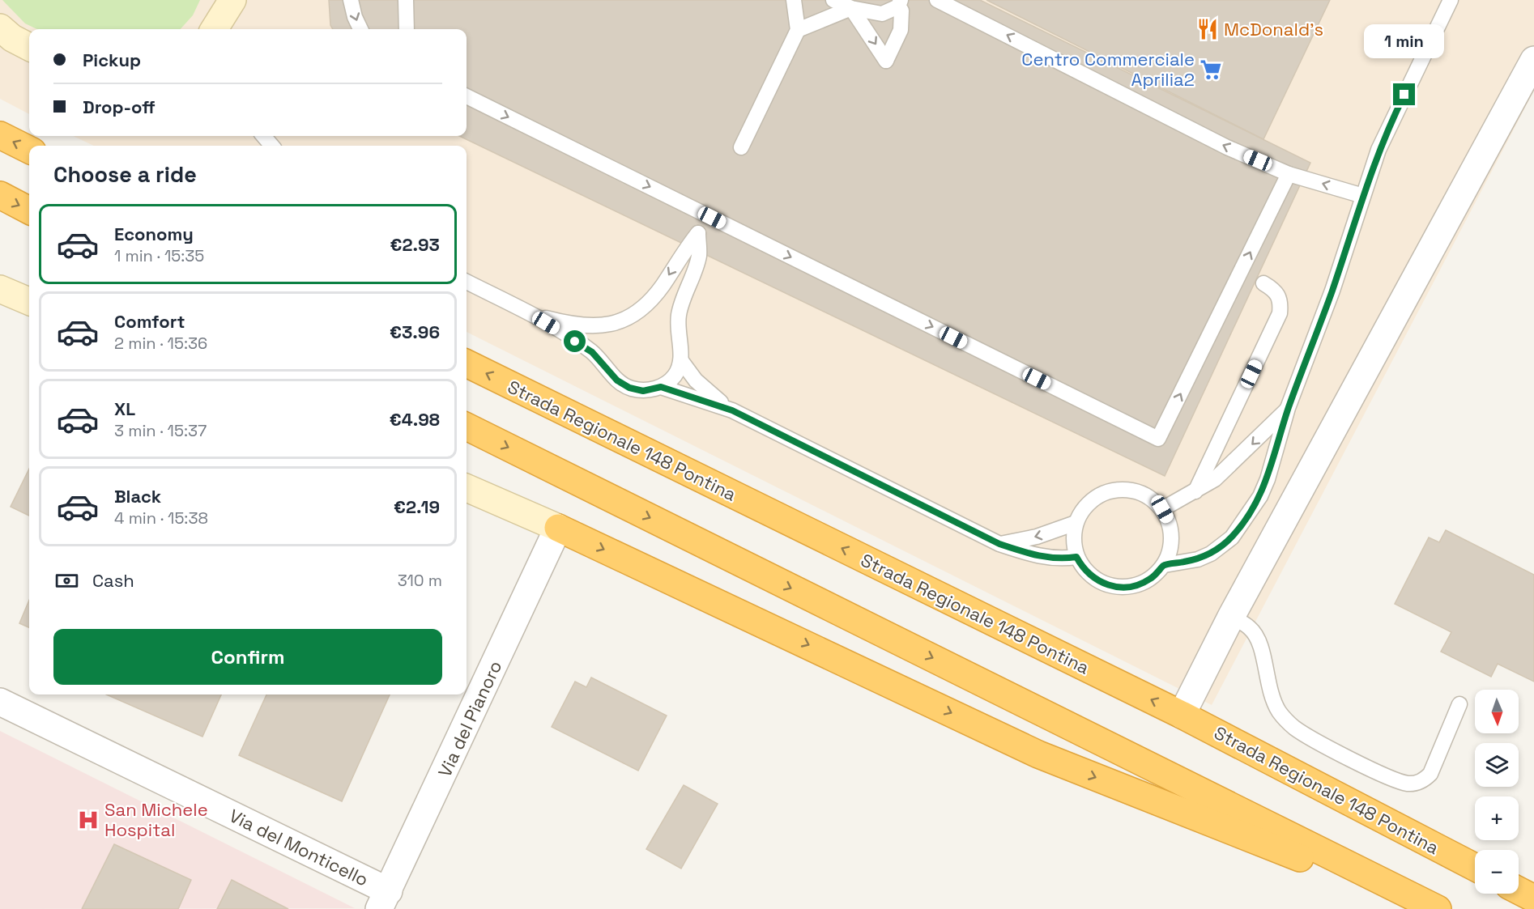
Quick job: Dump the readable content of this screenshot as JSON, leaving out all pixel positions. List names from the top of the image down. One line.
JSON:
{"streets":{"highway":["Strada Regionale 148 Pontina"],"street":["Via del Pianoro","Via del Monticello"]},"crossings":[["Via del Pianoro","Via del Monticello"]],"places":{"restaurant":["McDonald's"],"supermarket":["Centro Commerciale Aprilia2"],"hospital":["San Michele Hospital"]},"north":"bottom","page":{"bubble":"1 min","banner":["Pickup","Drop-off"],"heading":"Choose a ride","list":[{"name":"Economy","note":"1 min · 15:35","value":"€2.93"},{"name":"Comfort","note":"2 min · 15:36","value":"€3.96"},{"name":"XL","note":"3 min · 15:37","value":"€4.98"},{"name":"Black","note":"4 min · 15:38","value":"€2.19"}],"pay":["Cash","310 m"],"buttons":"Confirm","map_buttons":["+","−"]}}
